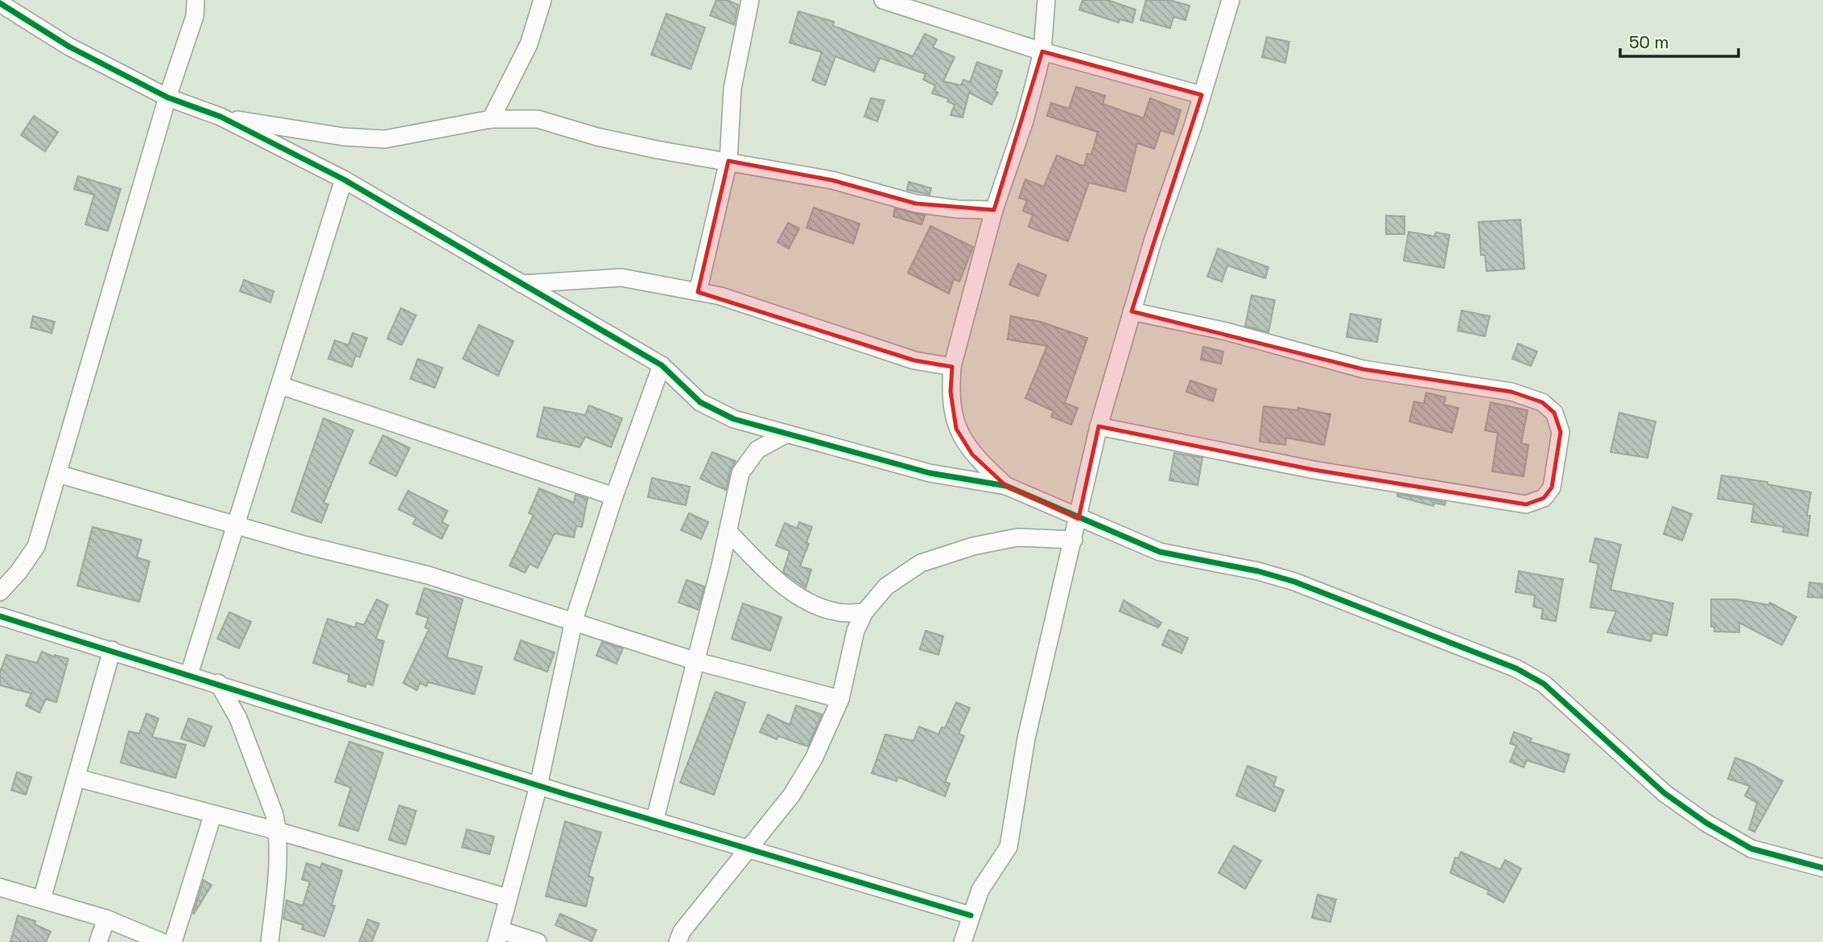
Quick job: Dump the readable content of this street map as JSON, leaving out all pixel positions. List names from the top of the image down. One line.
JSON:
{"scale_bar":"50 m"}
